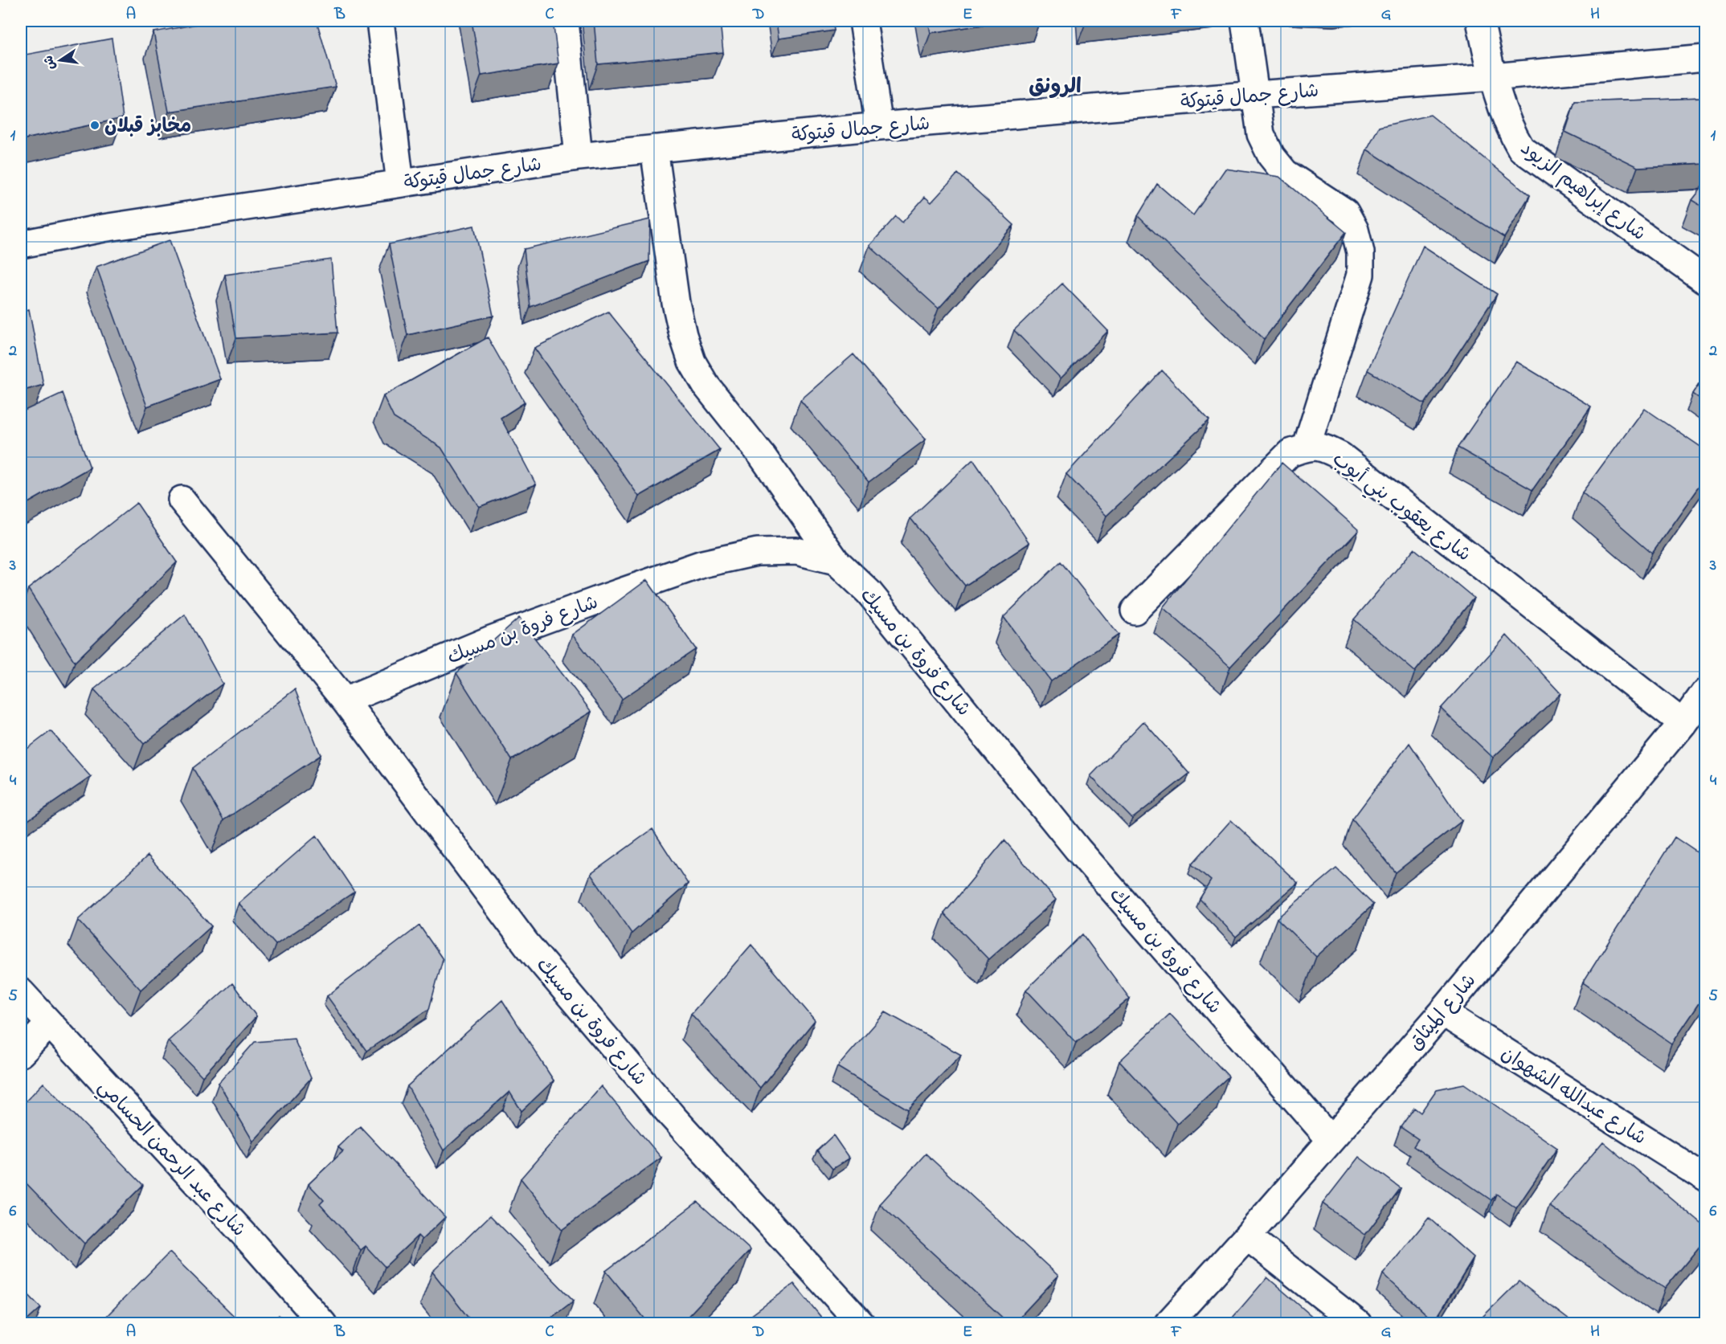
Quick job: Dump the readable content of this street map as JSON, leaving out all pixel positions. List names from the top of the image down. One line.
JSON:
{"streets":{"street":["شارع جمال قيتوكة","شارع إبراهيم الزيود","شارع يعقوب بني أيوب","شارع فروة بن مسيك","شارع الميثاق","شارع عبدالله الشهوان","شارع عبد الرحمن الحسامي"]},"crossings":[["شارع جمال قيتوكة","شارع إبراهيم الزيود"],["شارع يعقوب بني أيوب","شارع الميثاق"],["شارع فروة بن مسيك","شارع الميثاق"],["شارع الميثاق","شارع عبدالله الشهوان"]],"districts":["الرونق"],"places":["مخابز قبلان"],"north":"left","grid":{"columns":["A","B","C","D","E","F","G","H"],"rows":["1","2","3","4","5","6"]}}
